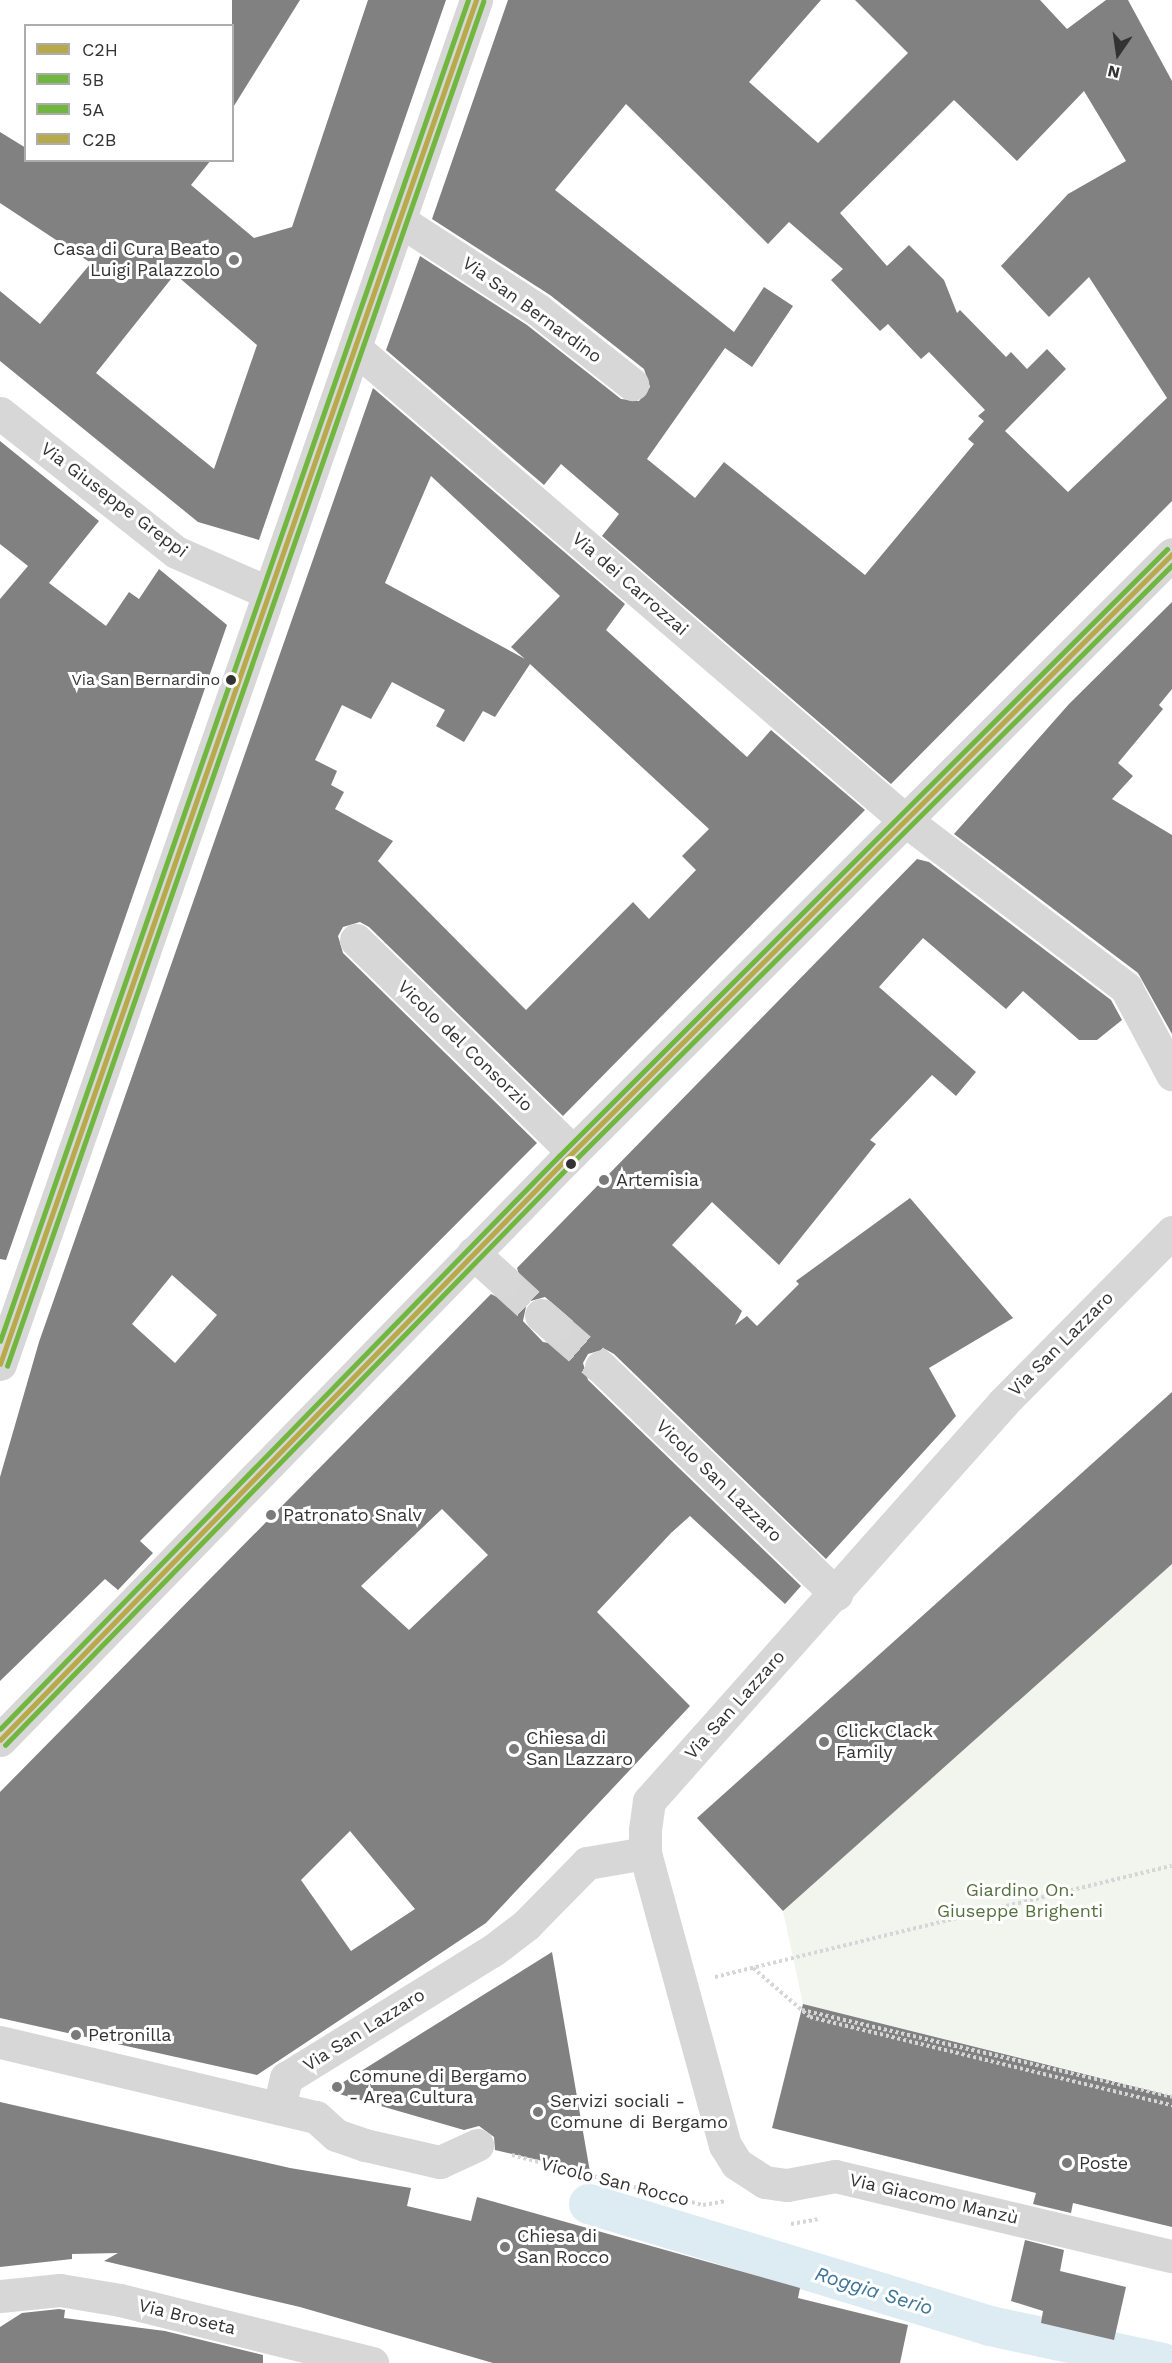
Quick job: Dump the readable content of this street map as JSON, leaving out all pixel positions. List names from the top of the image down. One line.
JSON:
{"streets":{"street":["Via San Bernardino","Via Giuseppe Greppi","Via dei Carrozzai","Vicolo del Consorzio","Via San Lazzaro","Vicolo San Lazzaro","Via Giacomo Manzù","Via Broseta"],"path":["Vicolo San Rocco"]},"crossings":[["Via San Lazzaro","Vicolo San Lazzaro"],["Via San Lazzaro","Via Giacomo Manzù"]],"water":["Roggia Serio"],"parks":["Giardino On. Giuseppe Brighenti"],"places":["Casa di Cura Beato Luigi Palazzolo","Via San Bernardino","Artemisia","Patronato Snalv","Click Clack Family","Chiesa di San Lazzaro","Petronilla","Comune di Bergamo - Area Cultura","Servizi sociali - Comune di Bergamo","Poste","Chiesa di San Rocco"],"lines":["transit line 5A","transit line C2B","transit line 5B","transit line C2H"],"legend":["C2H","5B","5A","C2B"],"north":"bottom"}
